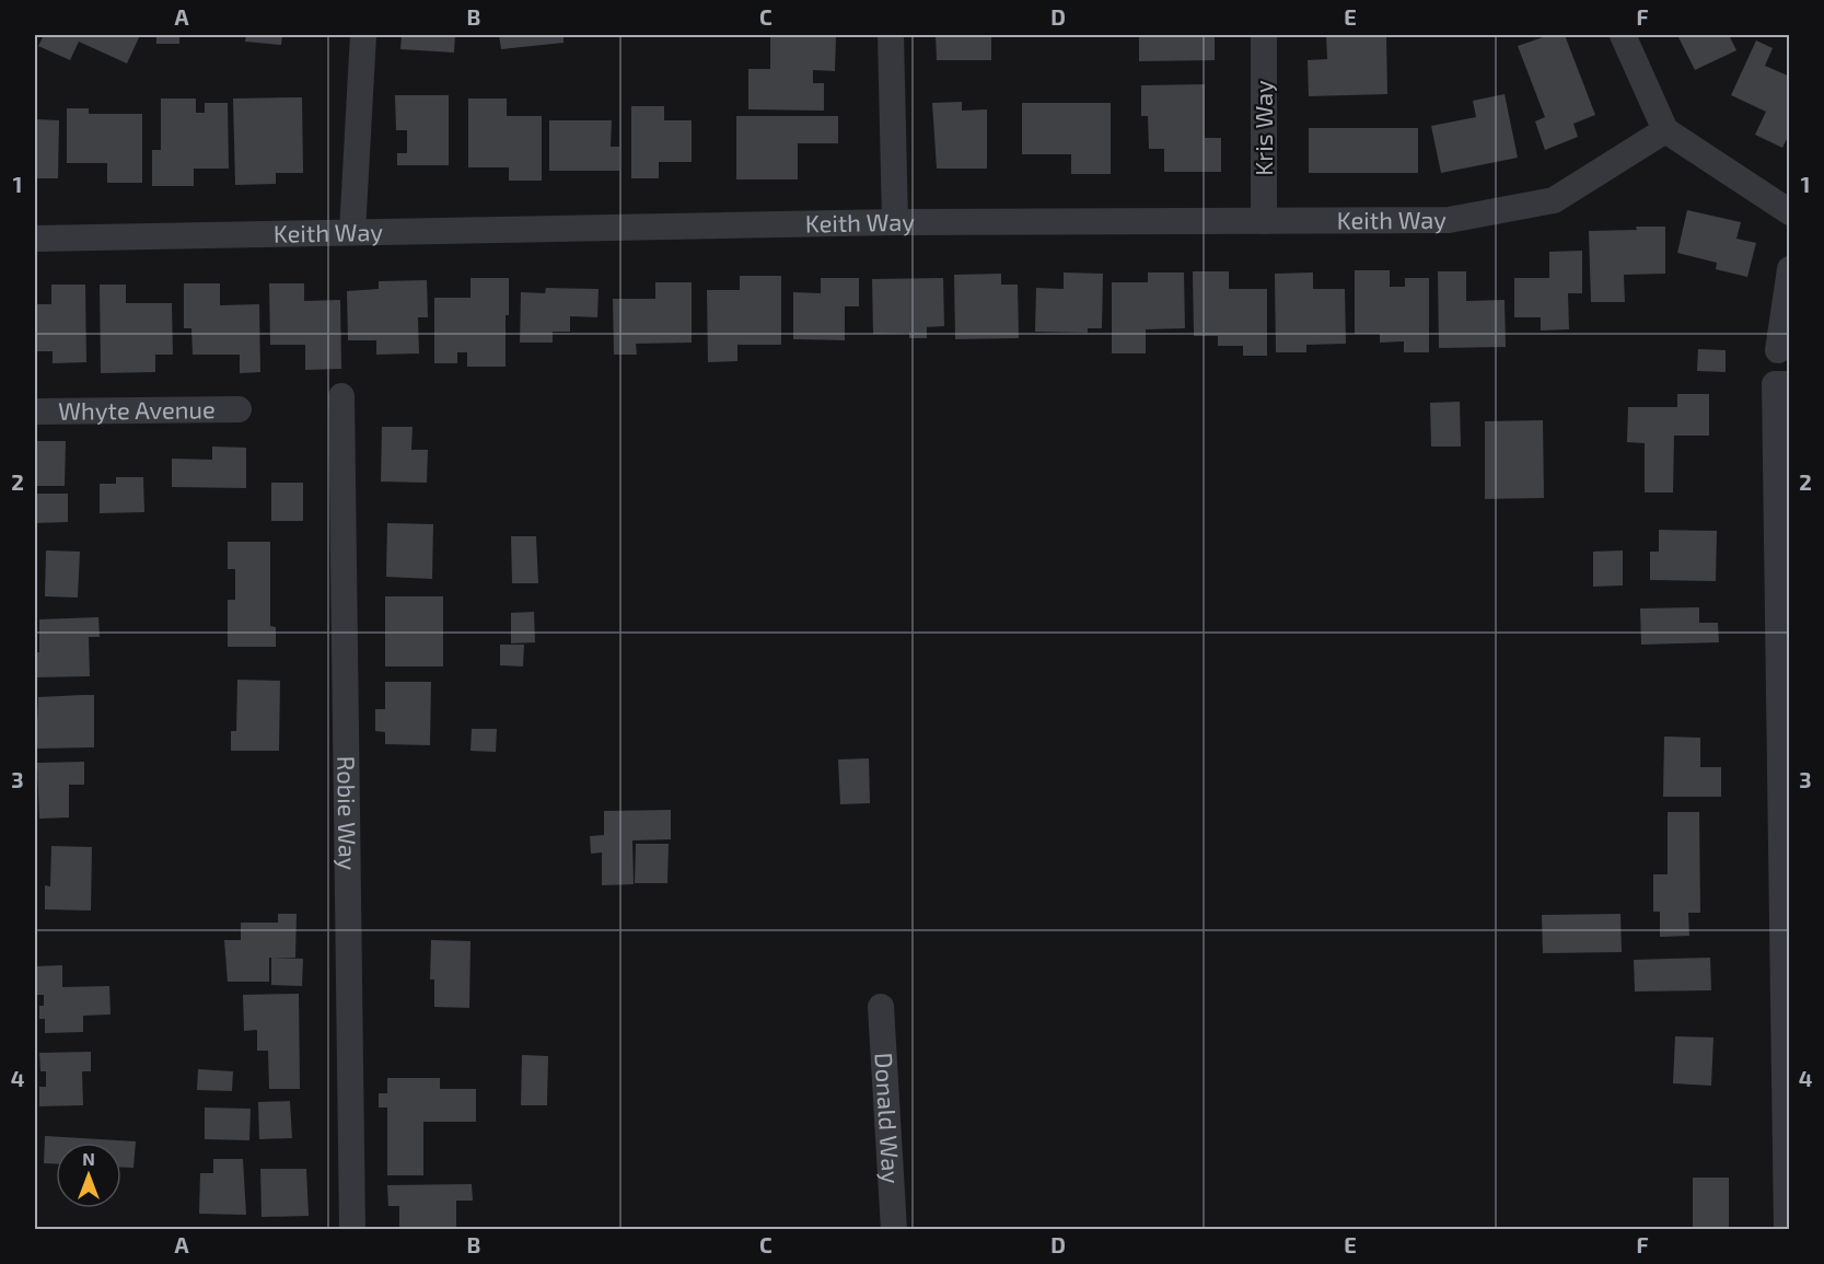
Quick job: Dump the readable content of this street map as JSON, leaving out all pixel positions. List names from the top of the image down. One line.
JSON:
{"streets":{"street":["Kris Way","Keith Way","Whyte Avenue","Robie Way","Donald Way"]},"crossings":[["Kris Way","Keith Way"]],"north":"top","grid":{"columns":["A","B","C","D","E","F"],"rows":["1","2","3","4"]}}
